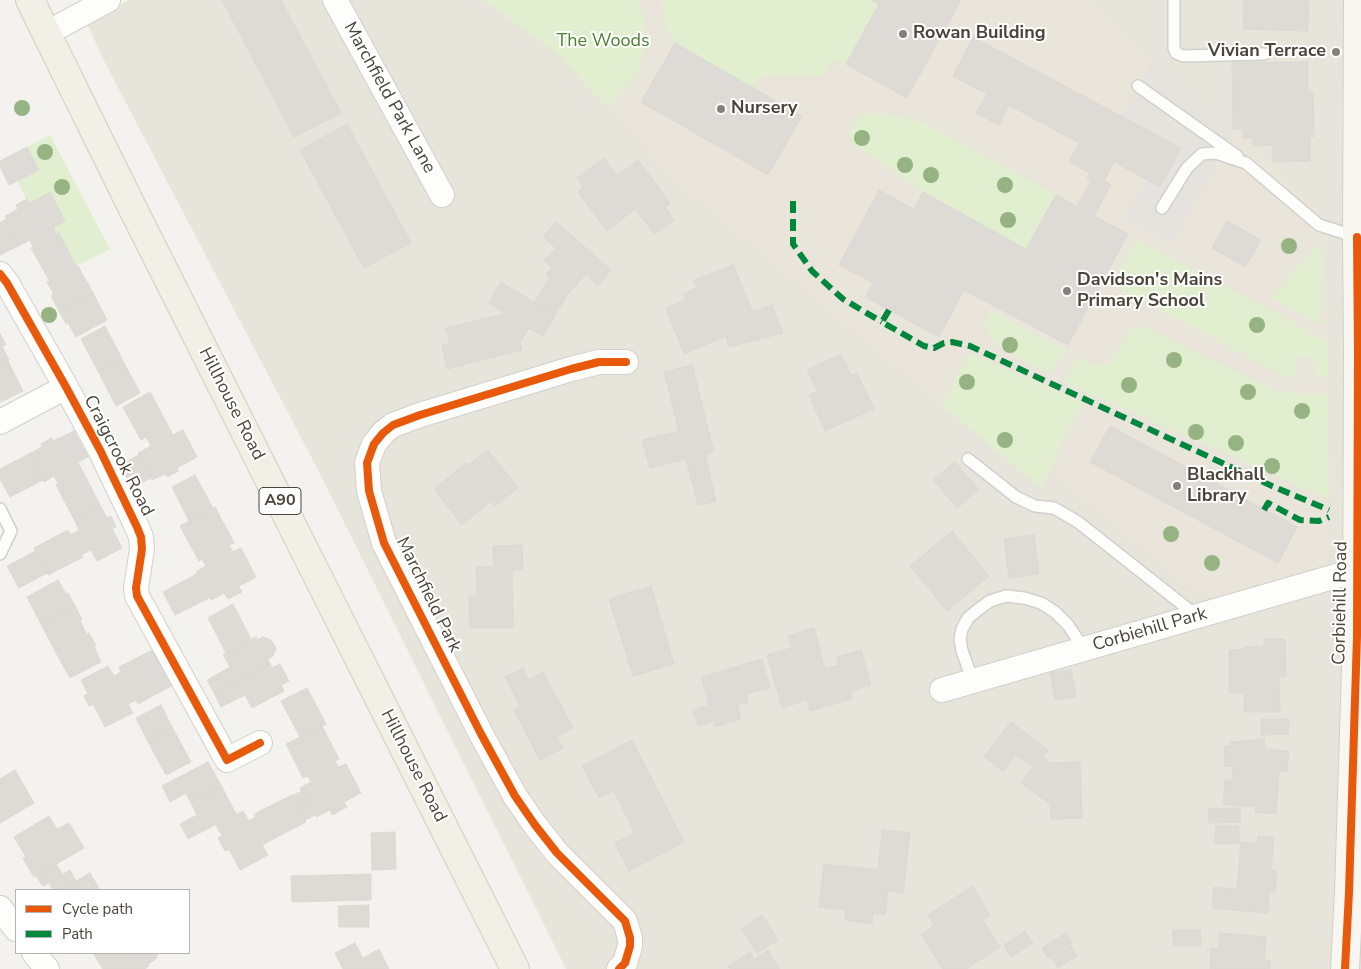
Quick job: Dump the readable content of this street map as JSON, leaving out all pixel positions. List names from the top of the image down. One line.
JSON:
{"streets":{"main road":["Hillhouse Road","A90"],"street":["Marchfield Park Lane","Craigcrook Road","Marchfield Park","Corbiehill Road","Corbiehill Park"]},"crossings":[["Corbiehill Road","Corbiehill Park"]],"parks":["The Woods"],"places":["Rowan Building","Vivian Terrace","Nursery","Davidson's Mains Primary School","Blackhall Library"],"legend":["Cycle path","Path"]}
